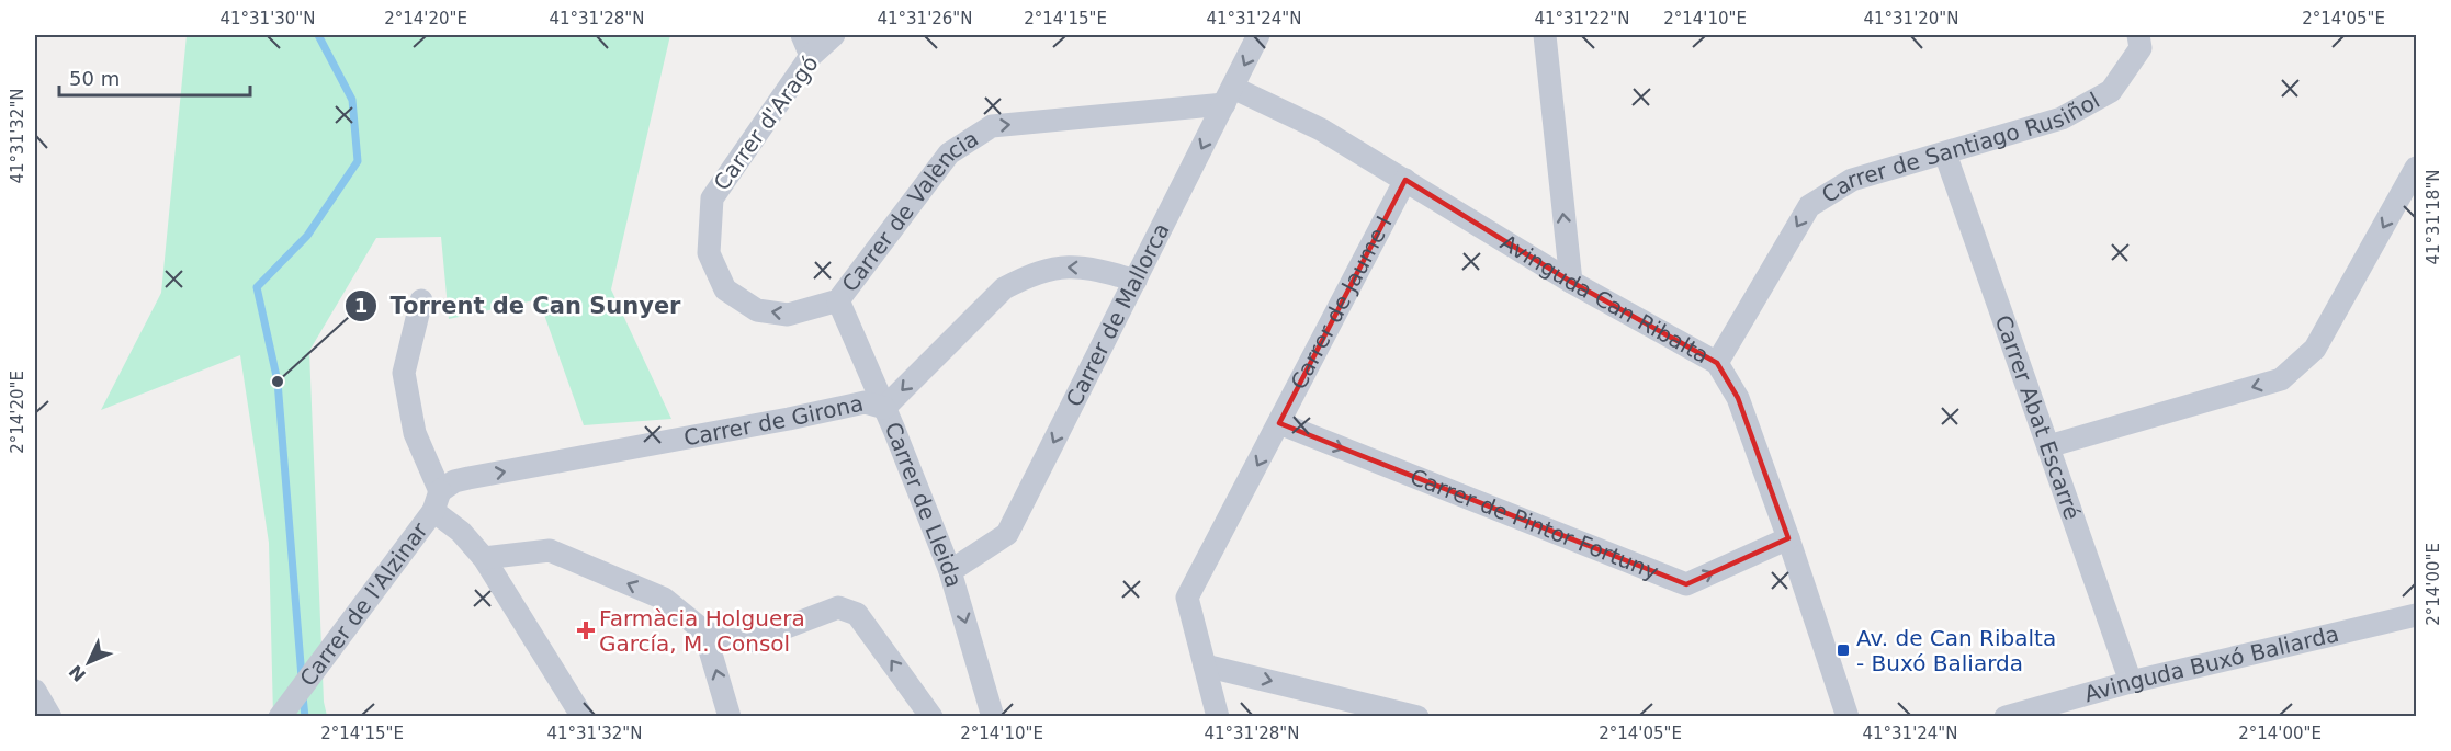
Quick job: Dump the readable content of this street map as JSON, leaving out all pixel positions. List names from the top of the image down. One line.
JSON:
{"streets":{"street":["Carrer d'Aragó","Carrer de Santiago Rusiñol","Carrer de València","Avinguda Can Ribalta","Carrer de Jaume I","Carrer de Mallorca","Carrer Abat Escarré","Carrer de Girona","Carrer de Lleida","Carrer de Pintor Fortuny","Carrer de l'Alzinar","Avinguda Buxó Baliarda"]},"crossings":[["Carrer d'Aragó","Carrer de València"],["Carrer d'Aragó","Carrer de Lleida"],["Carrer de Santiago Rusiñol","Avinguda Can Ribalta"],["Carrer de Santiago Rusiñol","Carrer Abat Escarré"],["Carrer de València","Avinguda Can Ribalta"],["Carrer de València","Carrer de Mallorca"],["Carrer de València","Carrer de Lleida"],["Avinguda Can Ribalta","Carrer de Jaume I"],["Avinguda Can Ribalta","Carrer de Mallorca"],["Avinguda Can Ribalta","Carrer de Pintor Fortuny"],["Carrer de Jaume I","Carrer de Pintor Fortuny"],["Carrer de Mallorca","Carrer de Girona"],["Carrer de Mallorca","Carrer de Lleida"],["Carrer Abat Escarré","Avinguda Buxó Baliarda"],["Carrer de Girona","Carrer de Lleida"],["Carrer de Girona","Carrer de l'Alzinar"]],"one_way":["Carrer de Santiago Rusiñol","Carrer de València","Carrer de Jaume I","Carrer de Mallorca","Carrer de Pintor Fortuny"],"places":{"other":["Torrent de Can Sunyer"],"health":["Farmàcia Holguera García, M. Consol"],"transit":["Av. de Can Ribalta - Buxó Baliarda"]},"scale_bar":"50 m","north":"bottom left","coordinates":["41°31'30\"N","2°14'20\"E","41°31'28\"N","41°31'26\"N","2°14'15\"E","41°31'24\"N","41°31'22\"N","2°14'10\"E","41°31'20\"N","2°14'05\"E","41°31'32\"N","41°31'18\"N","2°14'00\"E"]}
